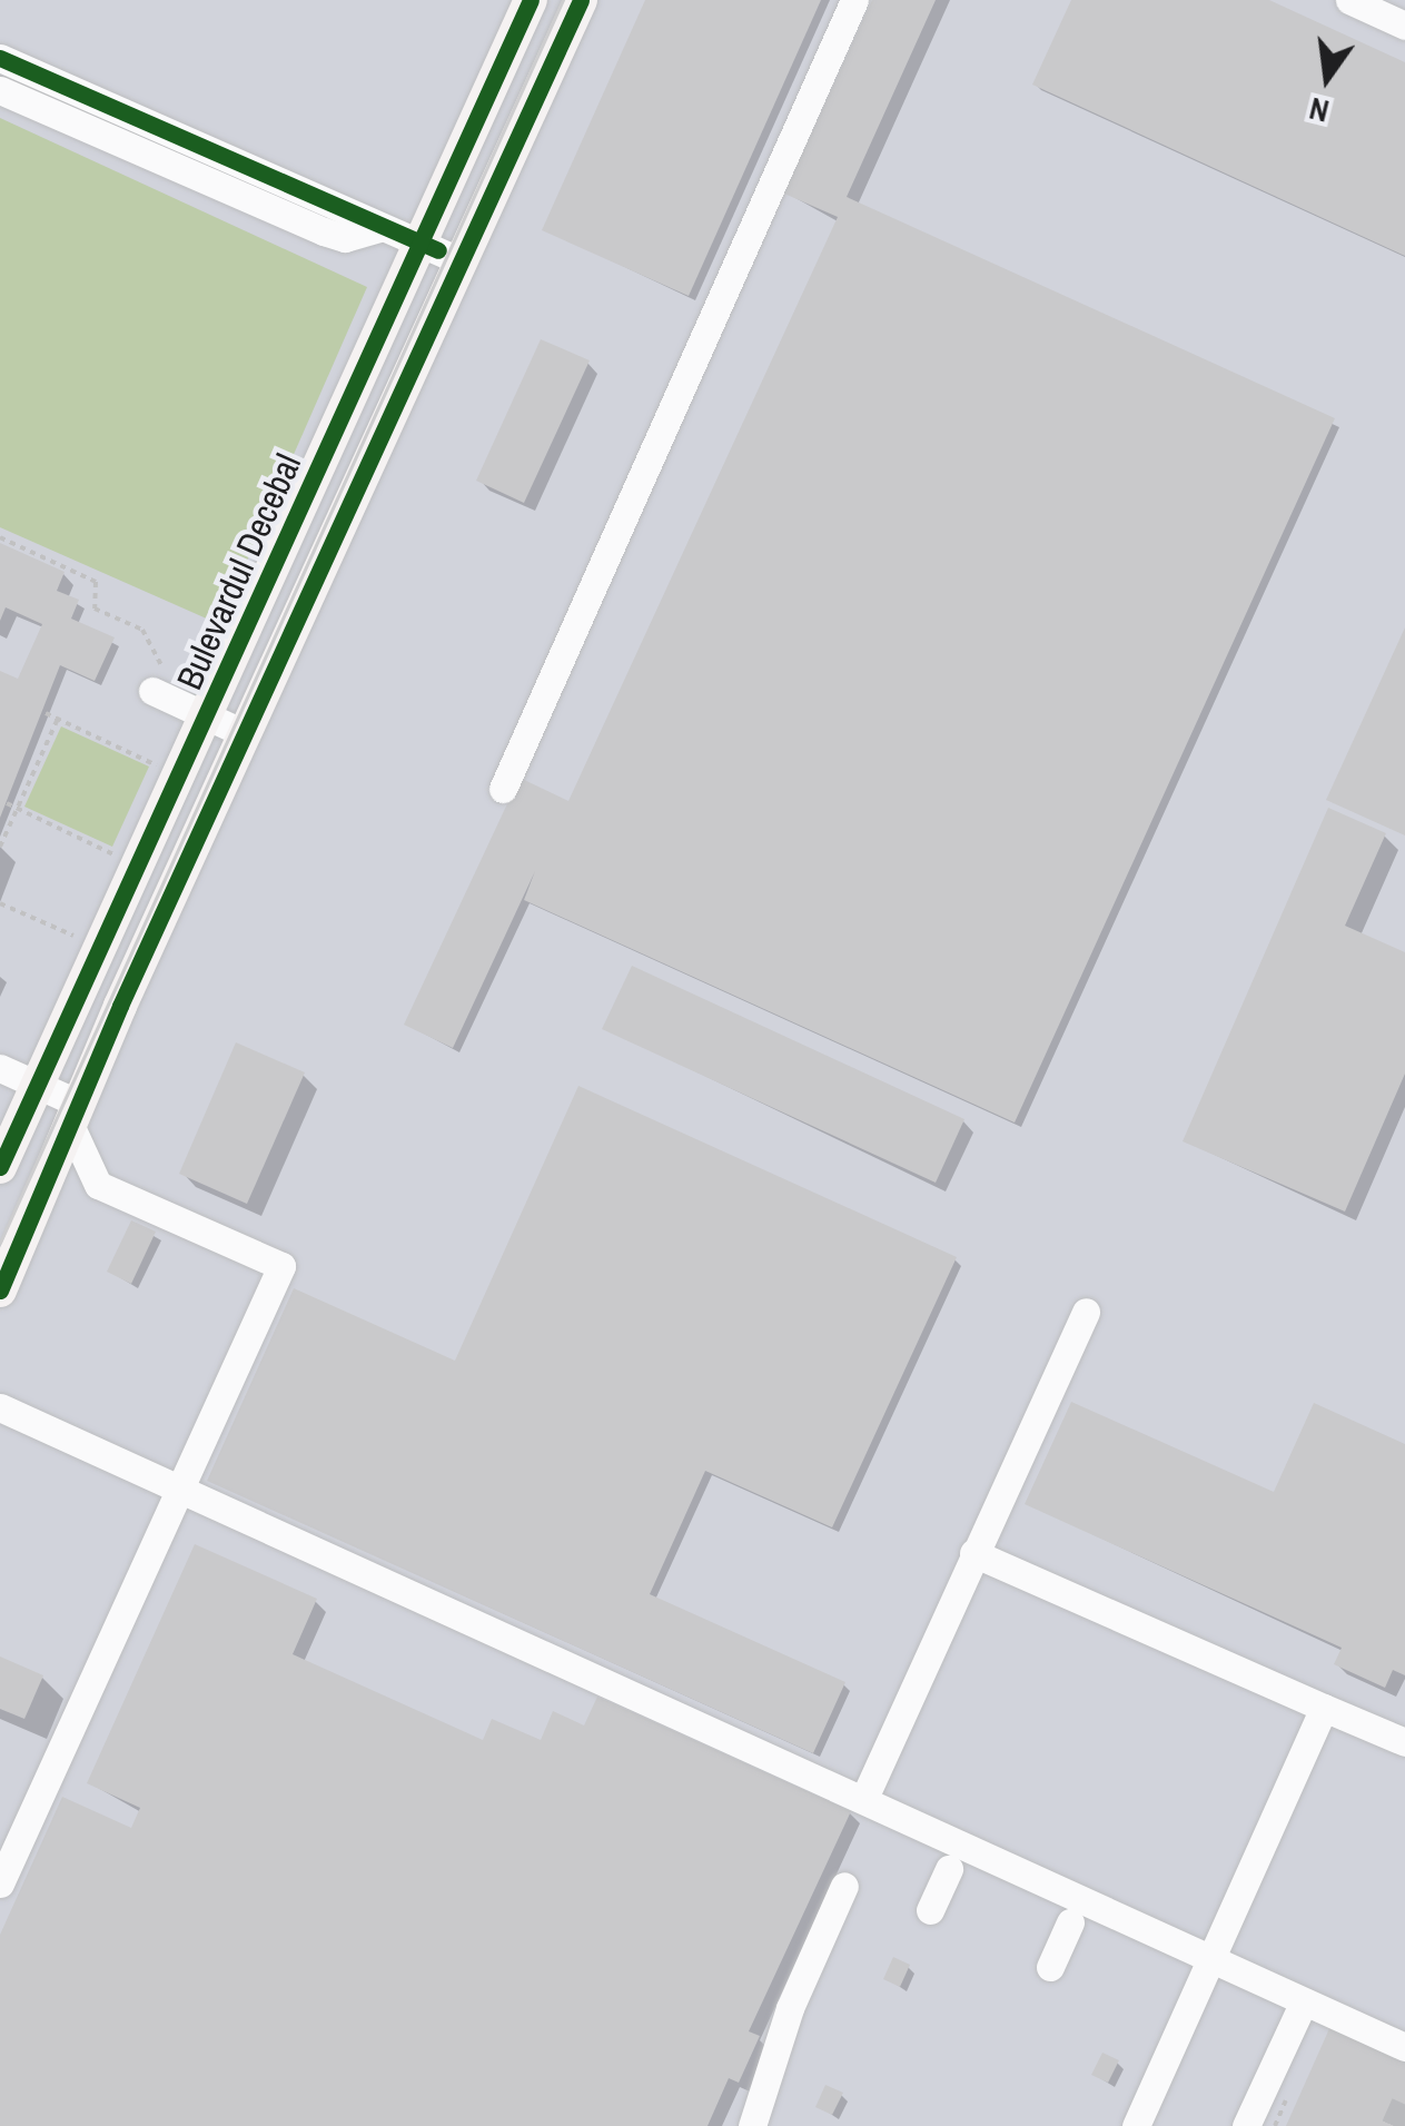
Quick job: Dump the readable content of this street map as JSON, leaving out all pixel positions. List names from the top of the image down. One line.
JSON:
{"streets":{"main road":["Bulevardul Decebal"]},"north":"bottom"}
